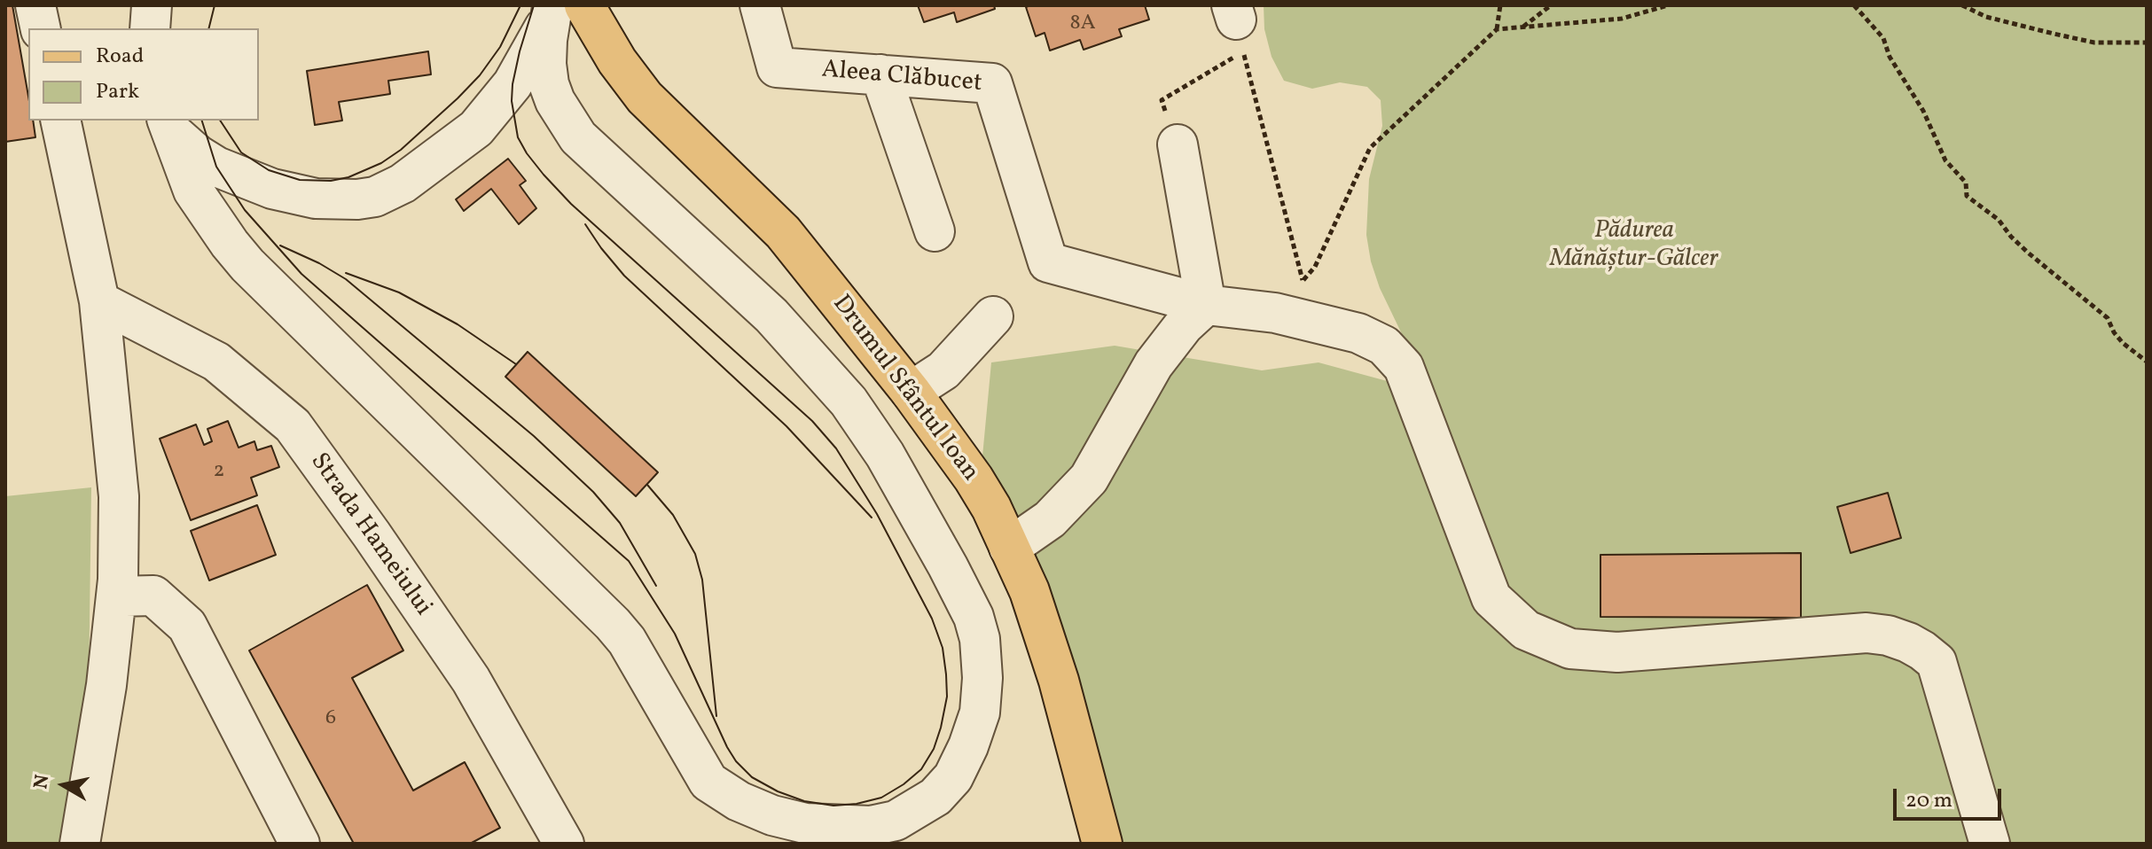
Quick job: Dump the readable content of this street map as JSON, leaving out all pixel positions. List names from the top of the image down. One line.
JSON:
{"streets":{"main road":["Drumul Sfântul Ioan"],"street":["Aleea Clăbucet","Strada Hameiului"]},"parks":["Pădurea Mănăștur-Gălcer"],"house_numbers":["8A","2","6"],"legend":["Road","Park"],"scale_bar":"20 m","north":"left"}
